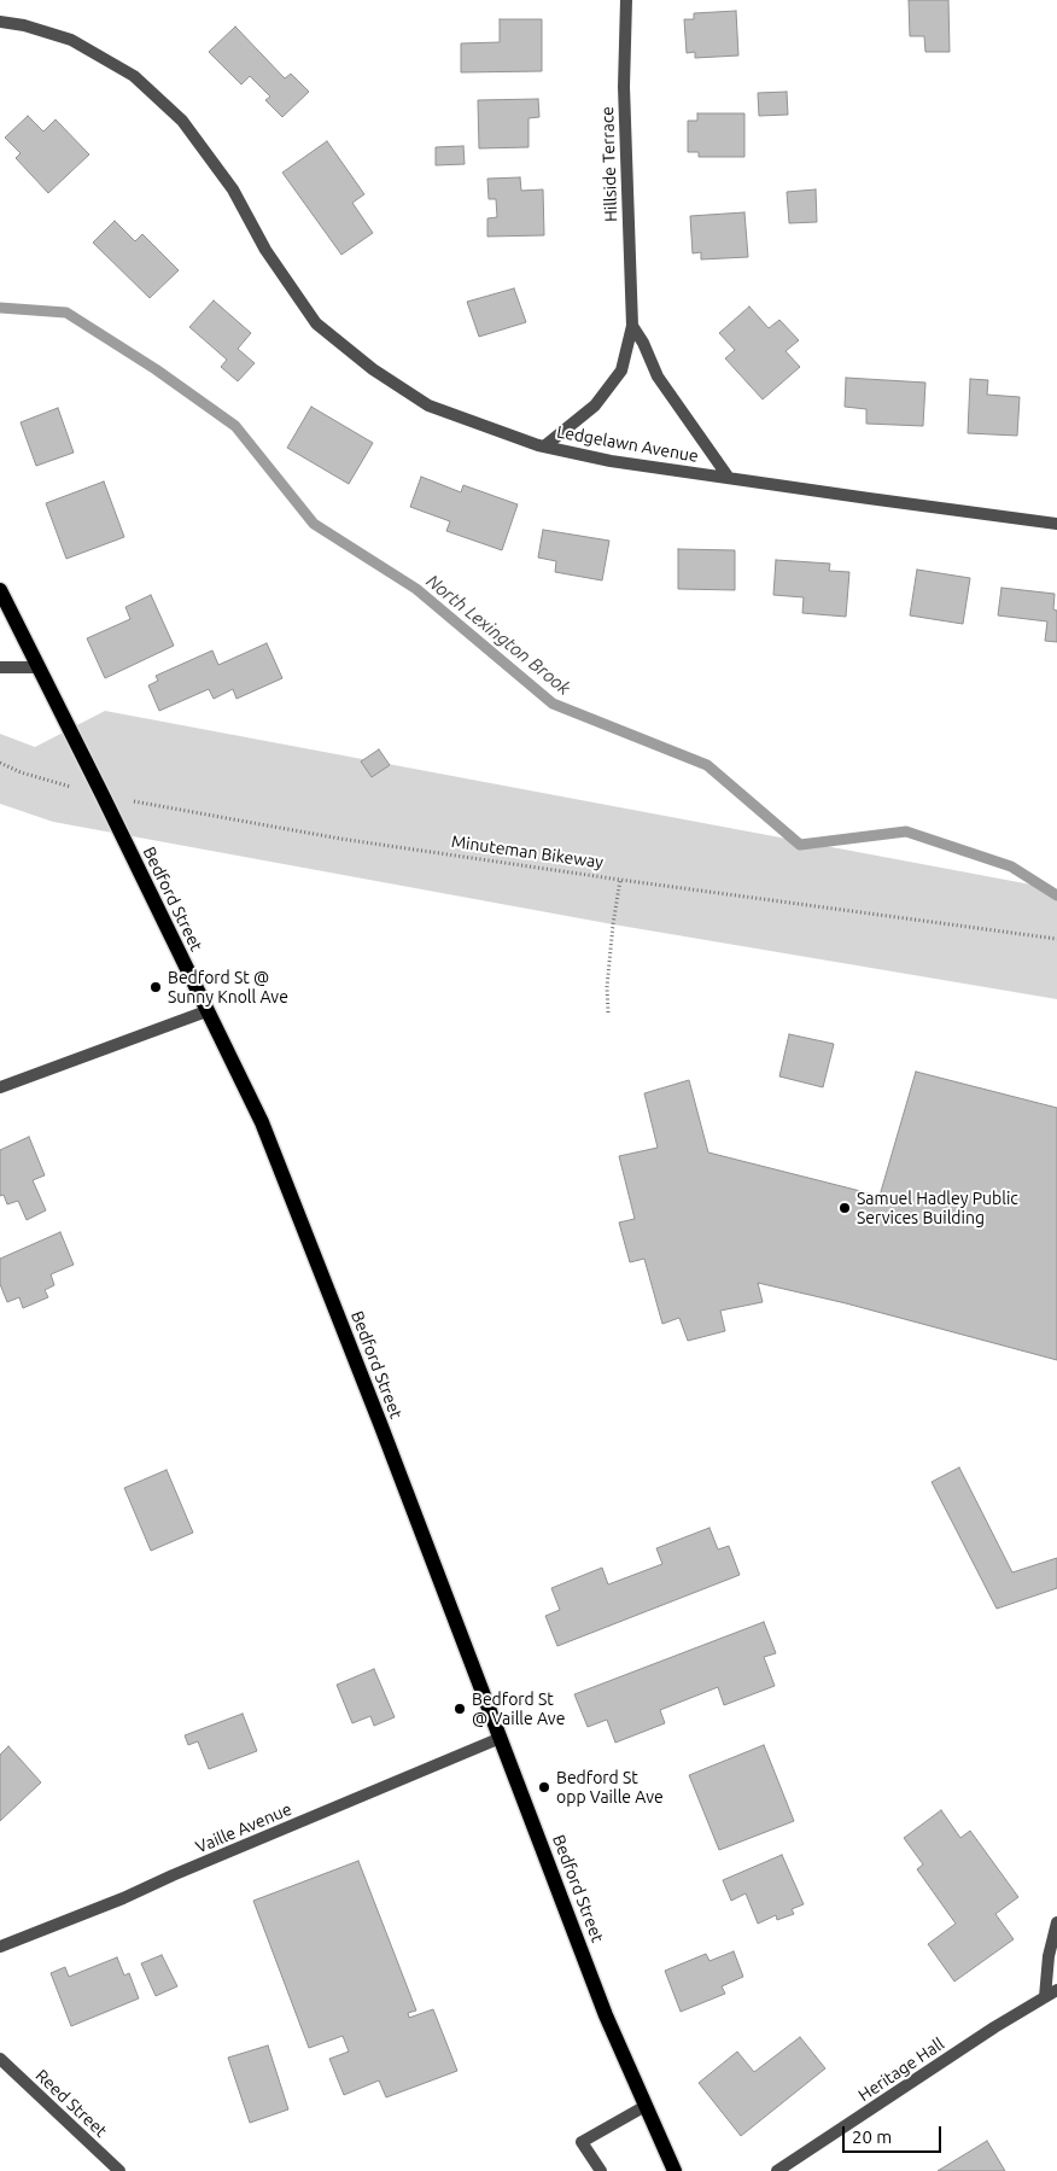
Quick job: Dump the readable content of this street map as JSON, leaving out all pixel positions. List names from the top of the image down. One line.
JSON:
{"streets":{"main road":["Bedford Street"],"street":["Hillside Terrace","Ledgelawn Avenue","Vaille Avenue","Heritage Hall","Reed Street"],"path":["Minuteman Bikeway"]},"crossings":[["Hillside Terrace","Ledgelawn Avenue"],["Minuteman Bikeway","Bedford Street"],["Bedford Street","Vaille Avenue"]],"water":["North Lexington Brook"],"places":["Bedford St @ Sunny Knoll Ave","Samuel Hadley Public Services Building","Bedford St @ Vaille Ave","Bedford St opp Vaille Ave"],"scale_bar":"20 m"}
